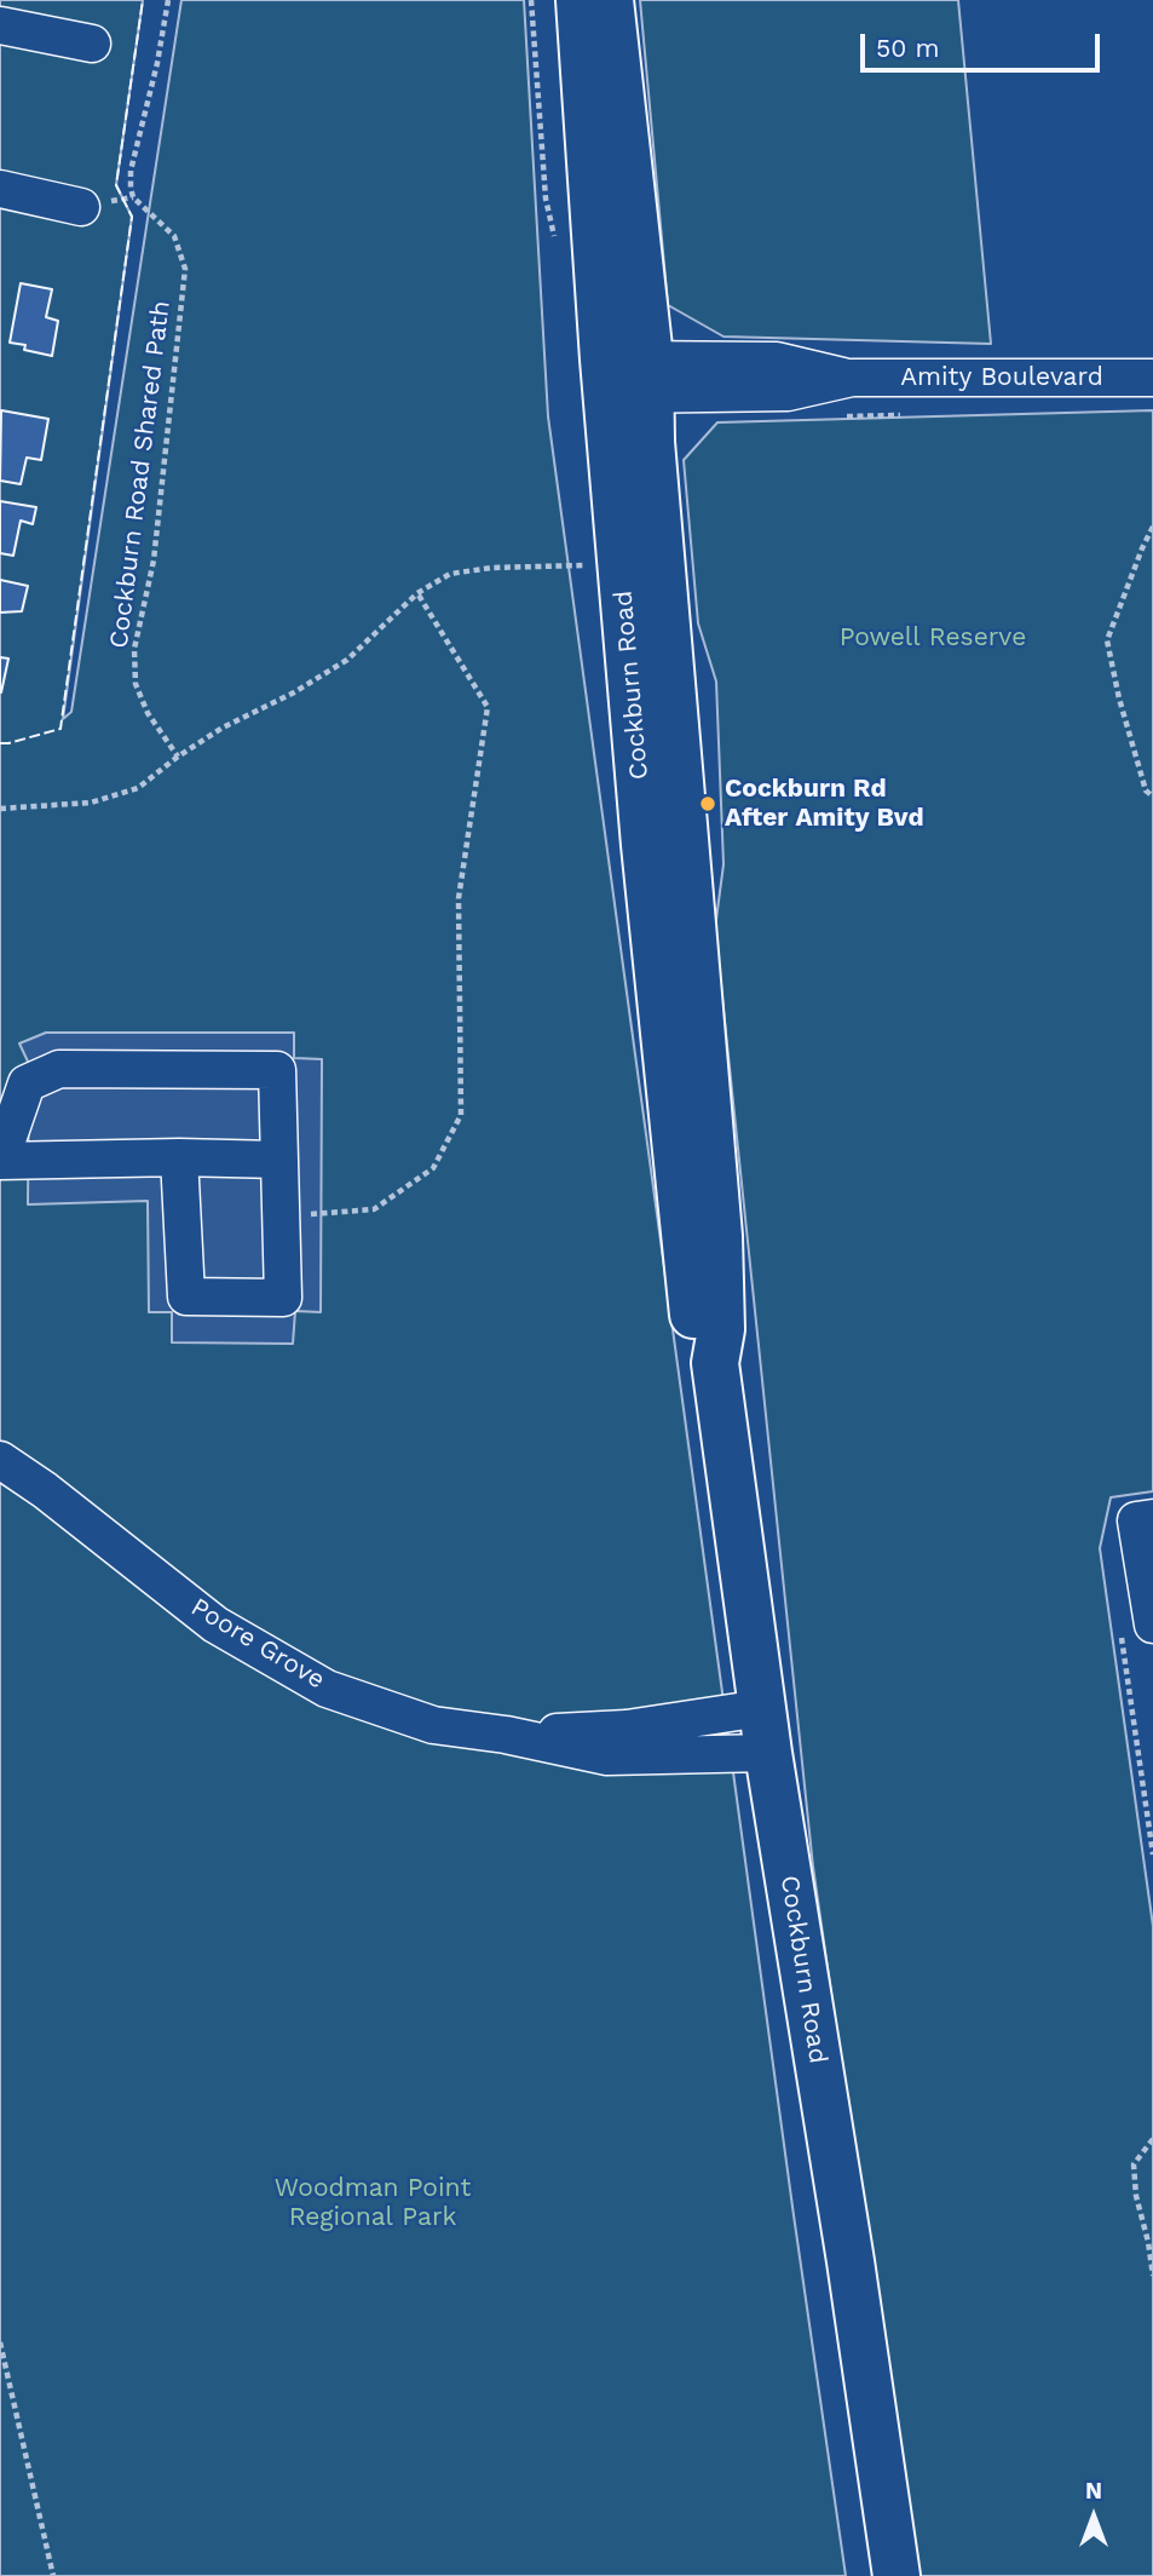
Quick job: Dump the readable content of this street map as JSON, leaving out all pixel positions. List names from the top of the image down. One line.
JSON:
{"streets":{"main road":["Cockburn Road"],"street":["Amity Boulevard","Poore Grove"],"path":["Cockburn Road Shared Path"]},"crossings":[["Amity Boulevard","Cockburn Road"],["Cockburn Road","Poore Grove"]],"parks":["Powell Reserve","Woodman Point Regional Park"],"places":["Cockburn Rd After Amity Bvd"],"scale_bar":"50 m","north":"top"}
